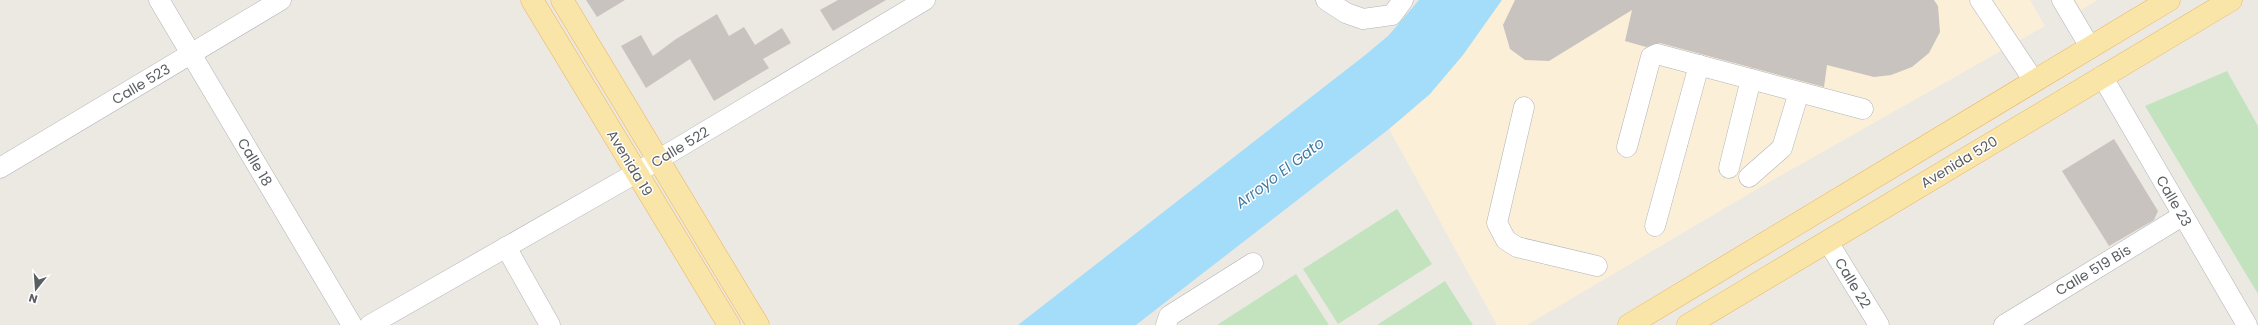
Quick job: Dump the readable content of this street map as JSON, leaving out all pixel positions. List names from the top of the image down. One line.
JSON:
{"streets":{"main road":["Avenida 520","Avenida 19"],"street":["Calle 523","Calle 522","Calle 18","Calle 23","Calle 519 Bis","Calle 22"]},"crossings":[["Calle 523","Calle 18"],["Calle 522","Avenida 19"],["Avenida 520","Calle 23"],["Avenida 520","Calle 22"],["Calle 23","Calle 519 Bis"]],"water":["Arroyo El Gato"],"north":"bottom"}
